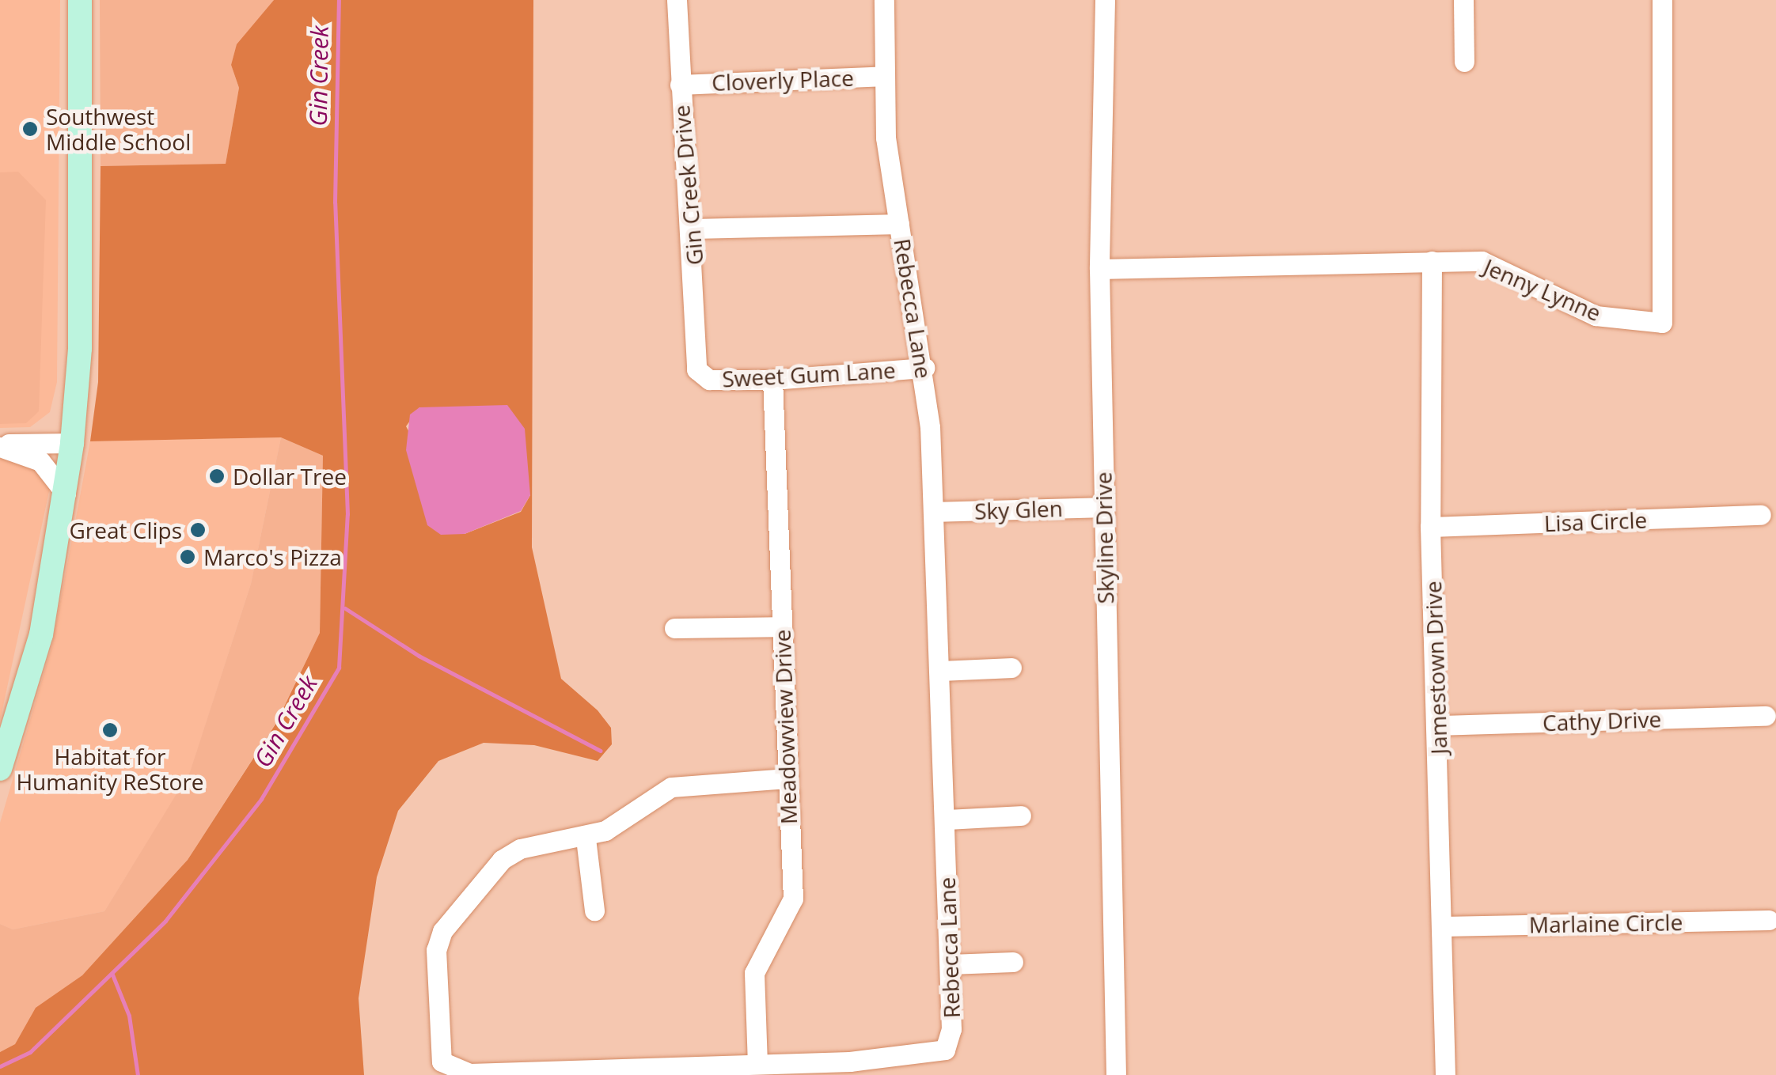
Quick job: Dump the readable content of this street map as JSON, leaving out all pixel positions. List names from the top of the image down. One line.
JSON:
{"streets":{"street":["Cloverly Place","Gin Creek Drive","Jenny Lynne","Rebecca Lane","Sweet Gum Lane","Sky Glen","Lisa Circle","Skyline Drive","Jamestown Drive","Cathy Drive","Meadowview Drive","Marlaine Circle"]},"crossings":[["Cloverly Place","Gin Creek Drive"],["Cloverly Place","Rebecca Lane"],["Gin Creek Drive","Sweet Gum Lane"],["Jenny Lynne","Skyline Drive"],["Jenny Lynne","Jamestown Drive"],["Rebecca Lane","Sweet Gum Lane"],["Rebecca Lane","Sky Glen"],["Rebecca Lane","Meadowview Drive"],["Sweet Gum Lane","Meadowview Drive"],["Sky Glen","Skyline Drive"],["Lisa Circle","Jamestown Drive"],["Jamestown Drive","Cathy Drive"],["Jamestown Drive","Marlaine Circle"]],"water":["Gin Creek"],"places":["Southwest Middle School","Dollar Tree","Great Clips","Marco's Pizza","Habitat for Humanity ReStore"]}
